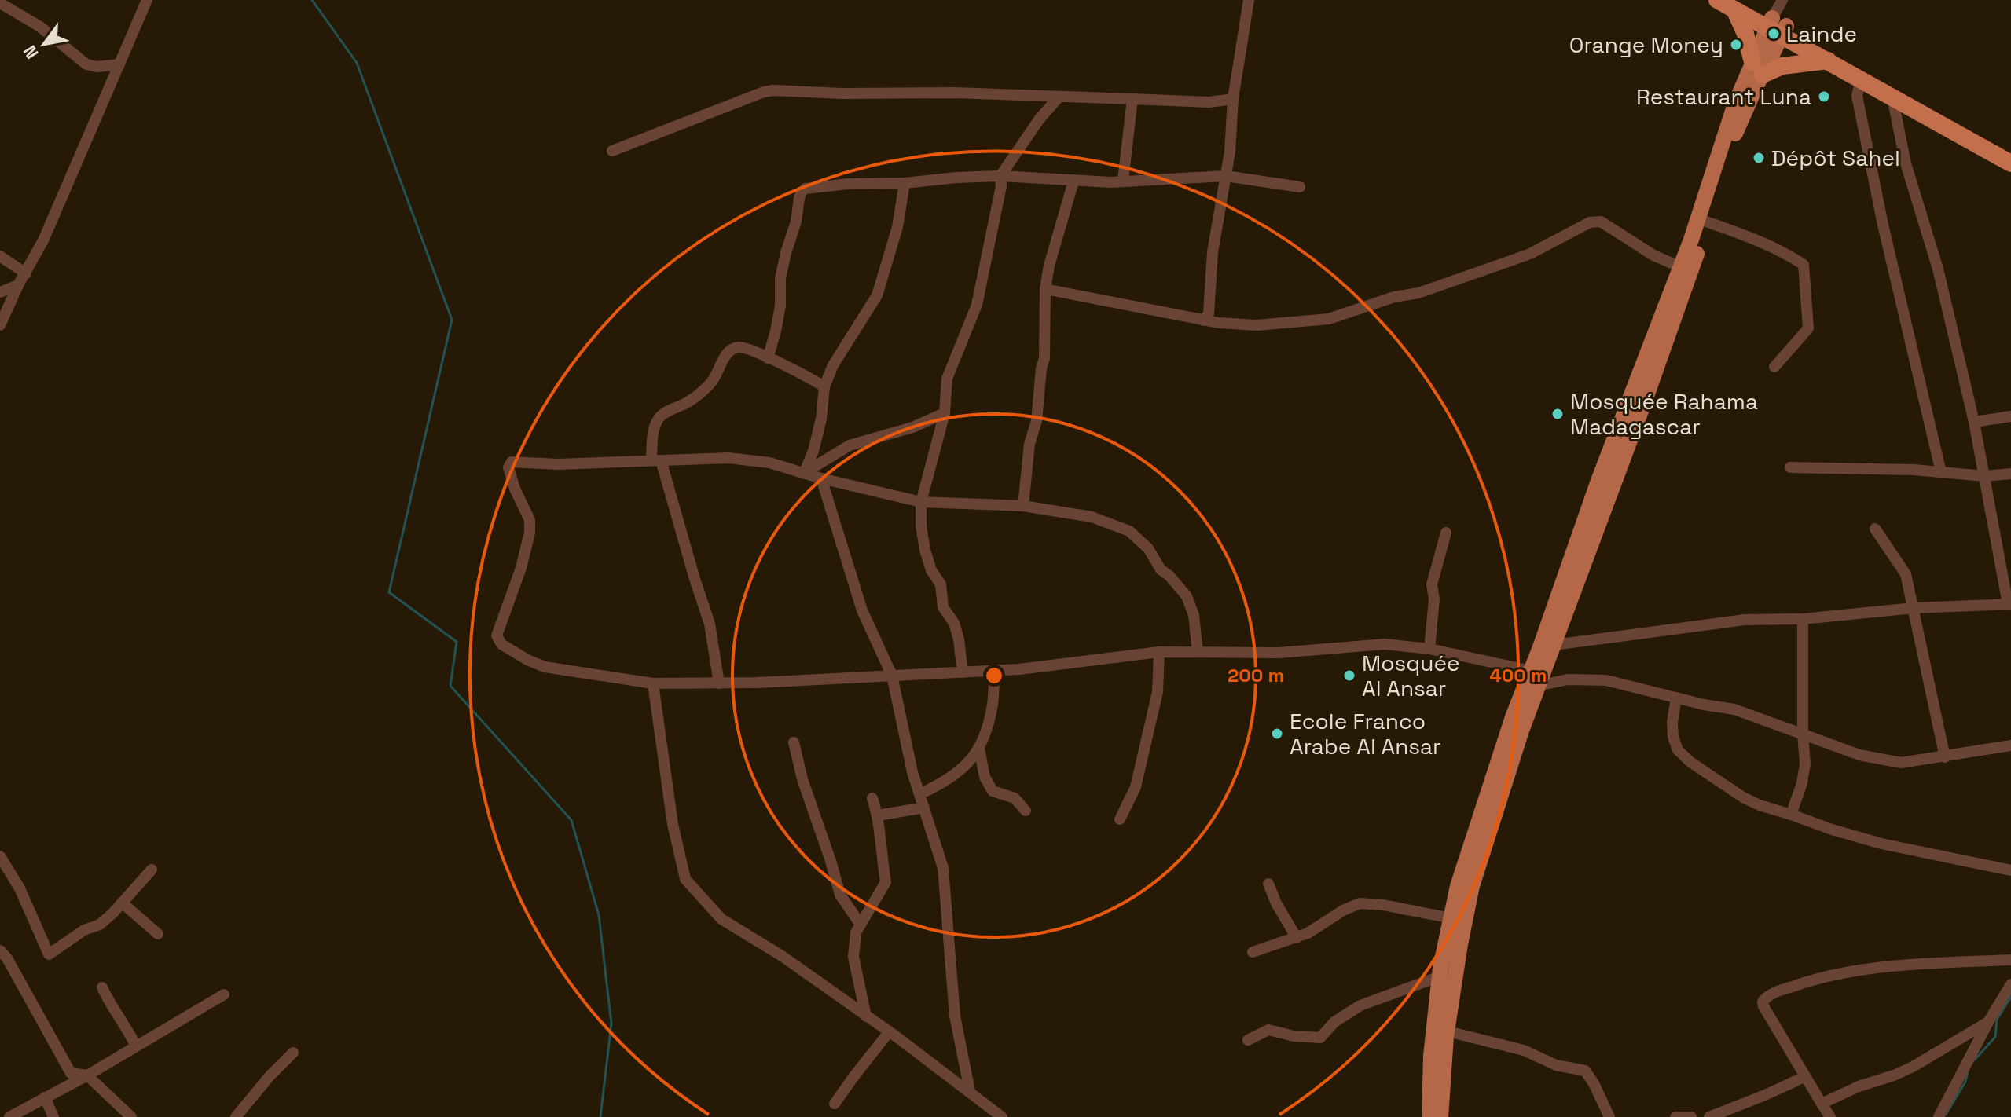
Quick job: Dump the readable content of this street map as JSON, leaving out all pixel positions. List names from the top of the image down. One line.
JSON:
{"places":["Lainde","Orange Money","Restaurant Luna","Dépôt Sahel","Mosquée Rahama Madagascar","Mosquée Al Ansar","Ecole Franco Arabe Al Ansar"],"north":"bottom left","rings":["200 m","400 m"]}
